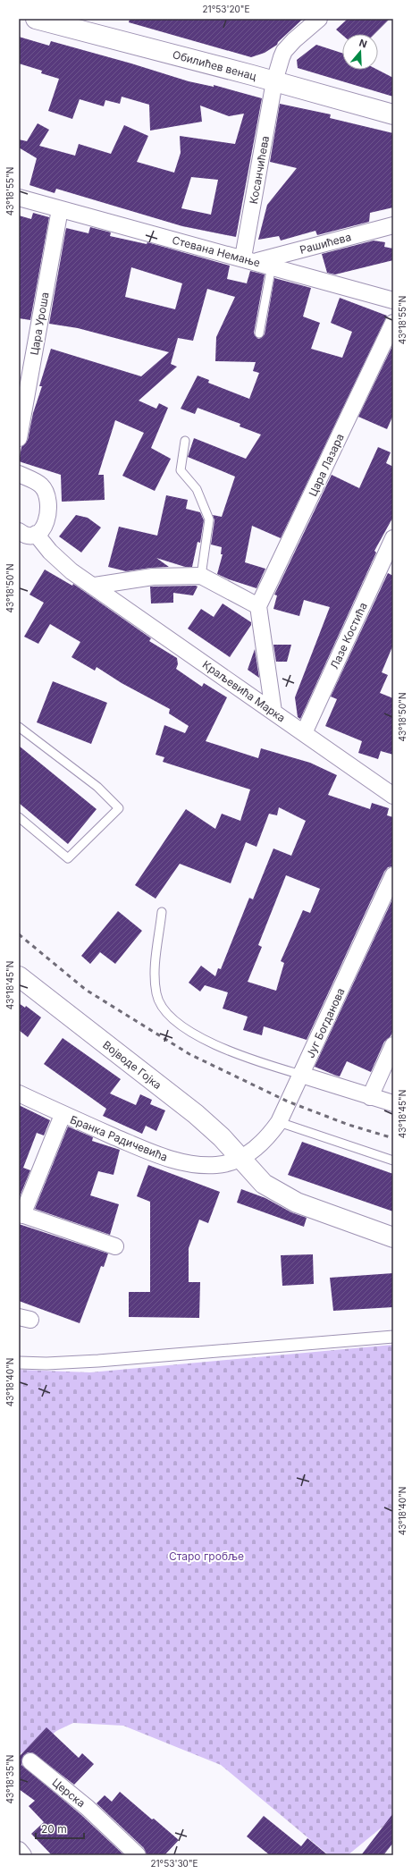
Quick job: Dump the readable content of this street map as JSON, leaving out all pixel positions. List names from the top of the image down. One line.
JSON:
{"streets":{"street":["Обилићев венац","Косанчићева","Рашићева","Стевана Немање","Цара Уроша","Цара Лазара","Лазе Костића","Краљевића Марка","Југ Богданова","Војводе Гојка","Бранка Радичевића","Церска"]},"crossings":[["Обилићев венац","Косанчићева"],["Косанчићева","Рашићева"],["Косанчићева","Стевана Немање"],["Рашићева","Стевана Немање"],["Стевана Немање","Цара Уроша"],["Лазе Костића","Краљевића Марка"],["Југ Богданова","Војводе Гојка"],["Југ Богданова","Бранка Радичевића"],["Војводе Гојка","Бранка Радичевића"]],"parks":["Старо гробље"],"scale_bar":"20 m","north":"top","coordinates":["21°53'20\"E","43°18'55\"N","43°18'50\"N","43°18'45\"N","43°18'40\"N","43°18'35\"N","21°53'30\"E"]}
